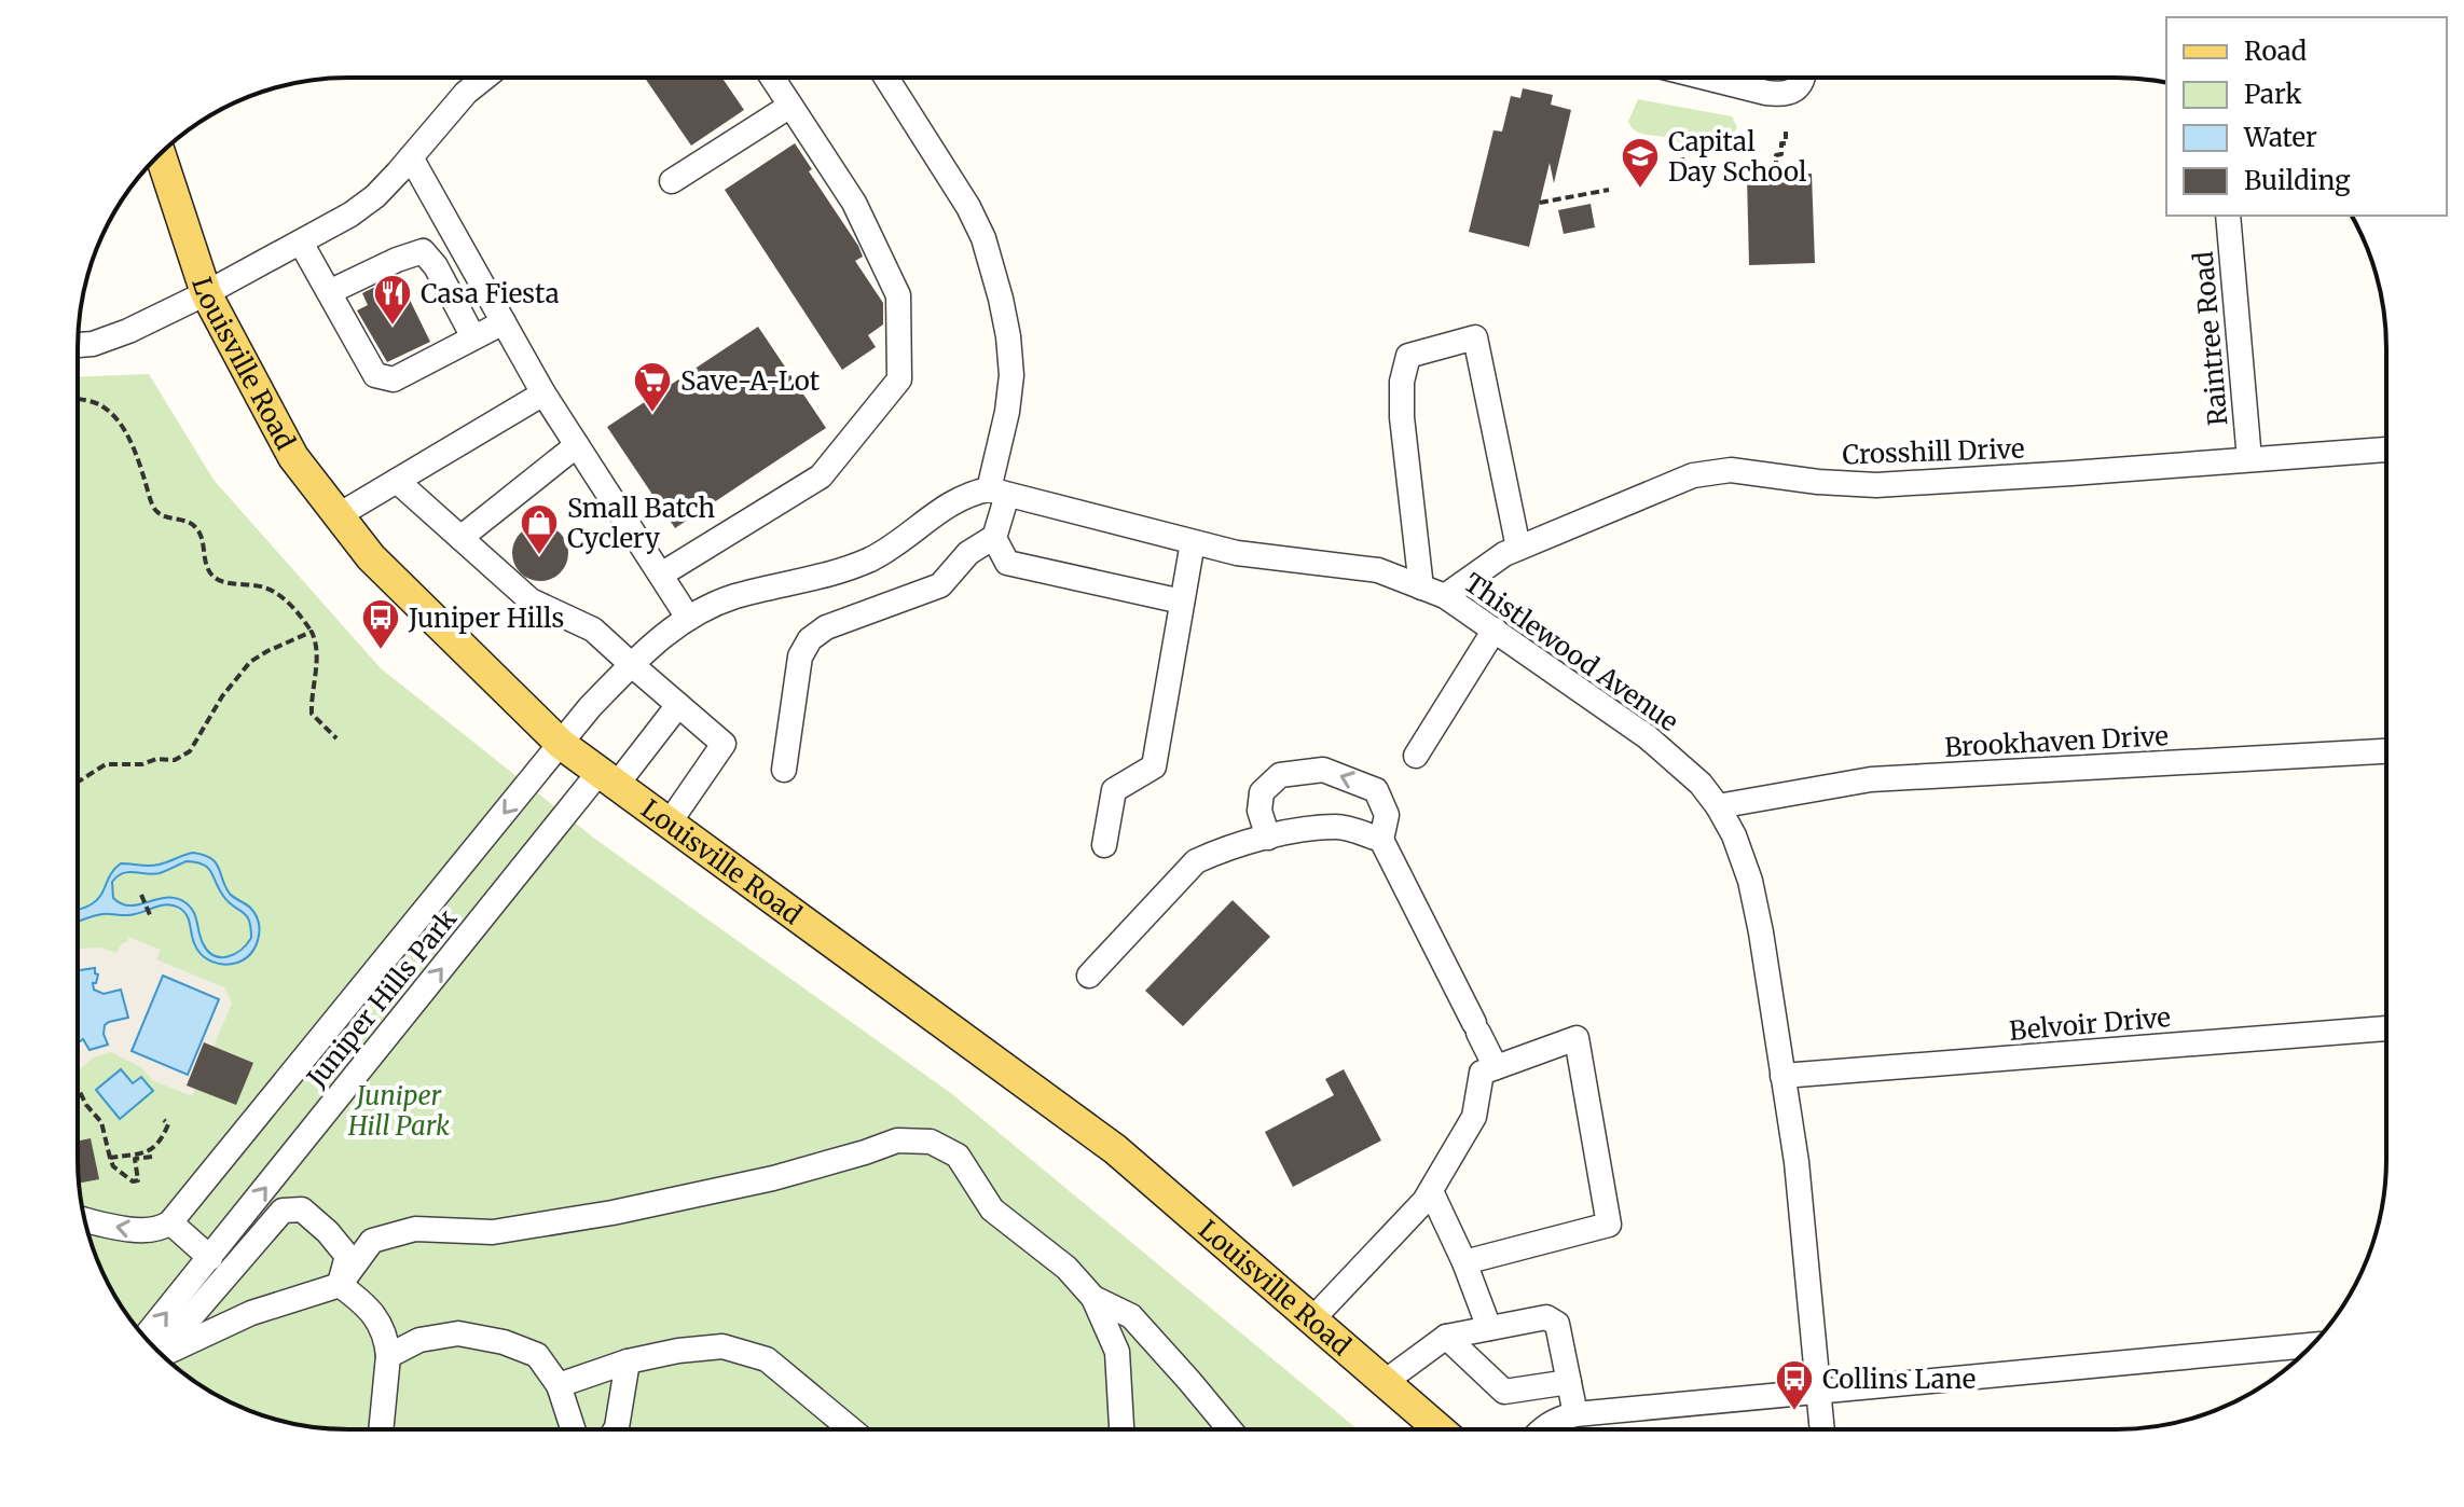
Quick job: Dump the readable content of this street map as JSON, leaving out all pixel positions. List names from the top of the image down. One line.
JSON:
{"streets":{"main road":["Louisville Road"],"street":["Raintree Road","Crosshill Drive","Thistlewood Avenue","Brookhaven Drive","Juniper Hills Park","Belvoir Drive"]},"crossings":[["Raintree Road","Crosshill Drive"],["Louisville Road","Juniper Hills Park"],["Crosshill Drive","Thistlewood Avenue"],["Thistlewood Avenue","Brookhaven Drive"],["Thistlewood Avenue","Belvoir Drive"]],"parks":["Juniper Hill Park"],"places":{"school or university":["Capital Day School"],"restaurant":["Casa Fiesta"],"supermarket":["Save-A-Lot"],"shop":["Small Batch Cyclery"],"bus stop":["Juniper Hills","Collins Lane"]},"legend":["Road","Park","Water","Building"]}
